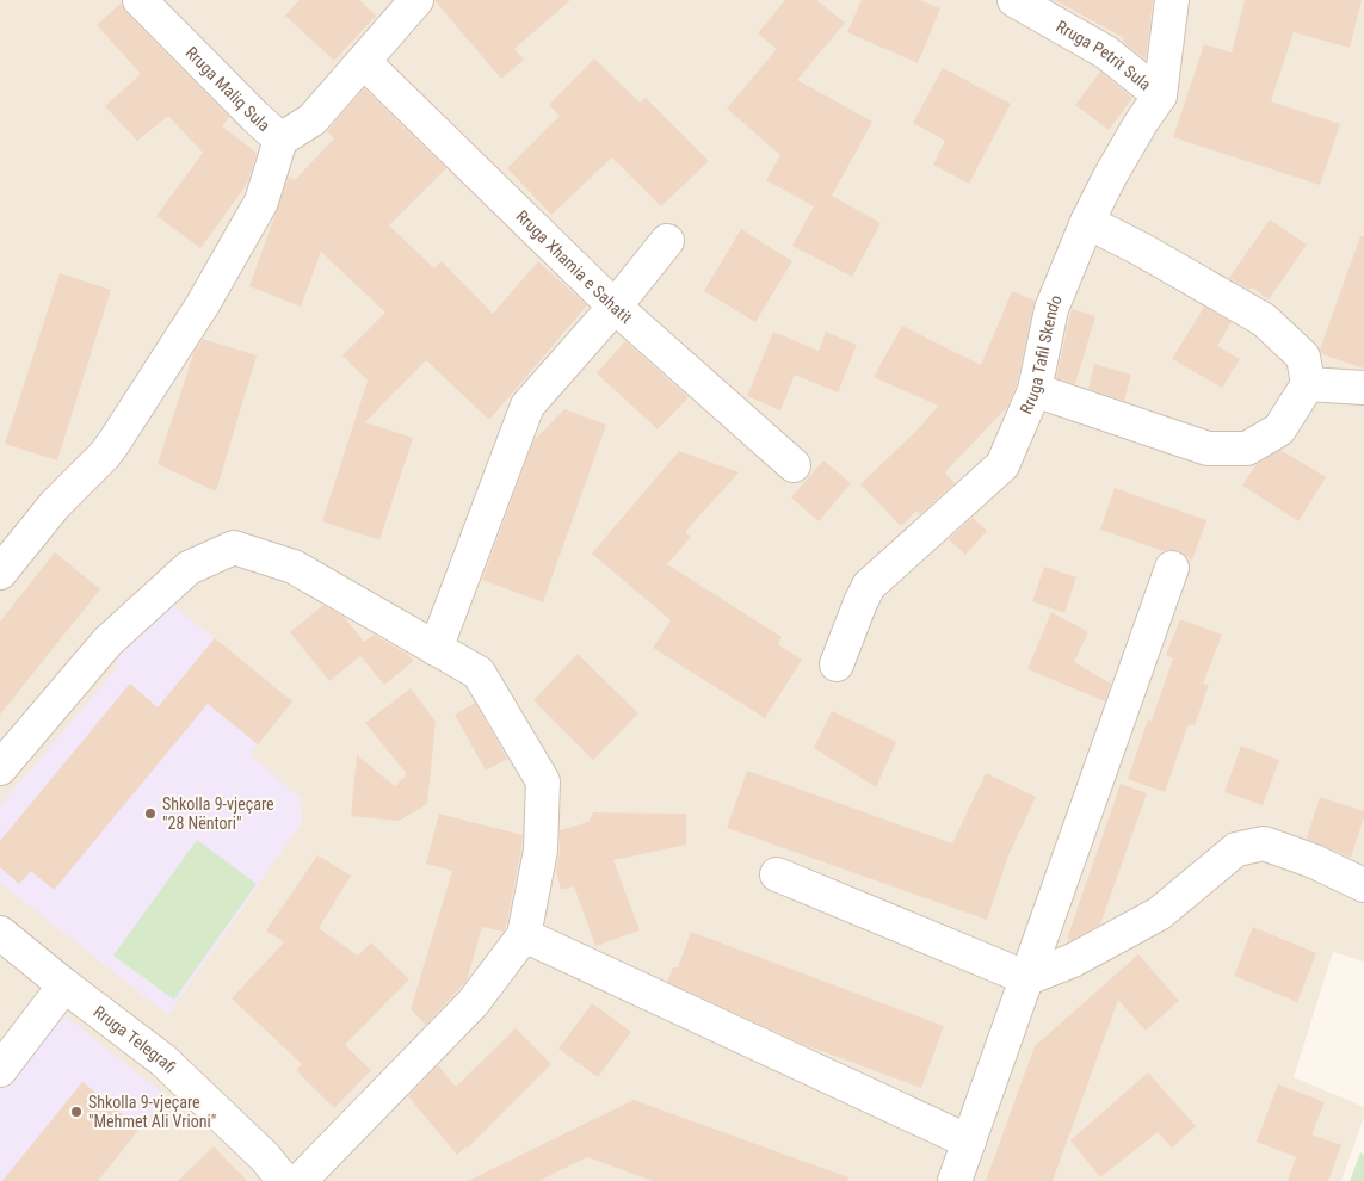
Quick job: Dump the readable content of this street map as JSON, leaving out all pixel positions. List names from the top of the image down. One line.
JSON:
{"streets":{"street":["Rruga Petrit Sula","Rruga Maliq Sula","Rruga Xhamia e Sahatit","Rruga Tafil Skendo","Rruga Telegrafi"]},"crossings":[["Rruga Petrit Sula","Rruga Tafil Skendo"],["Rruga Maliq Sula","Rruga Xhamia e Sahatit"]],"places":["Shkolla 9-vjeçare \"28 Nëntori\"","Shkolla 9-vjeçare \"Mehmet Ali Vrioni\""]}
